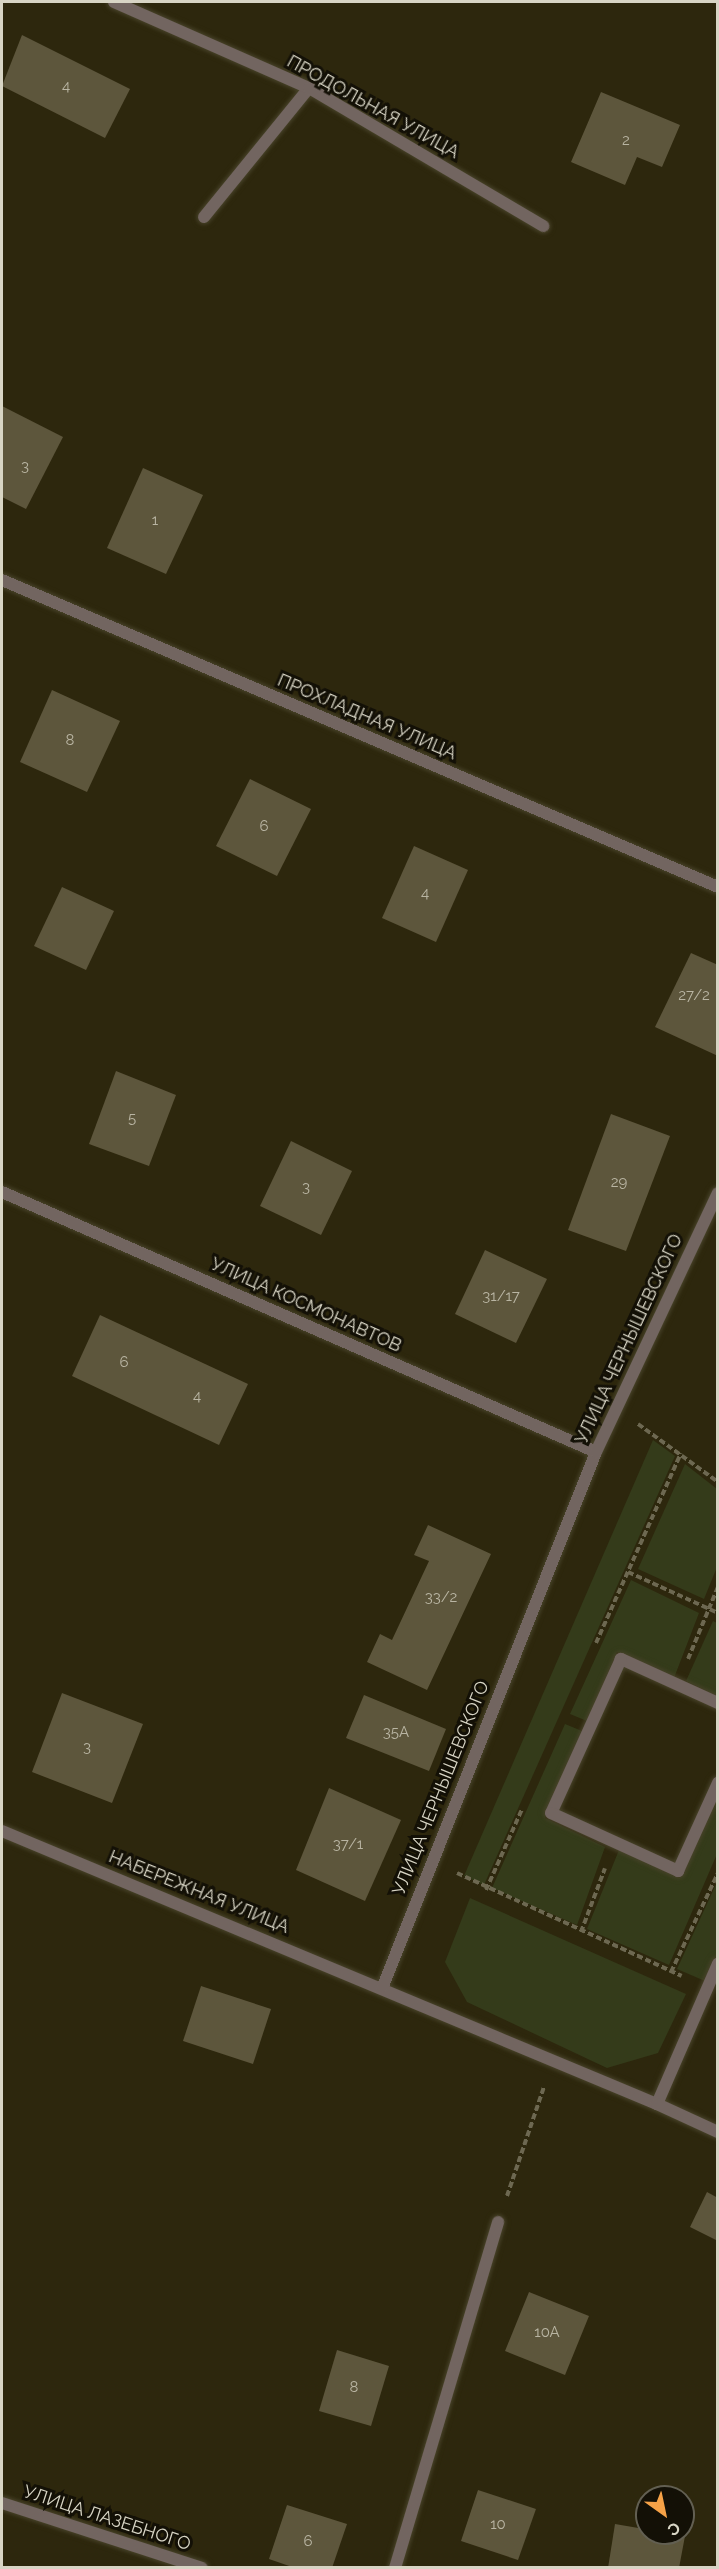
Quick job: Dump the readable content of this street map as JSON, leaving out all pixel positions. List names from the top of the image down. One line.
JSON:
{"streets":{"street":["ПРОДОЛЬНАЯ УЛИЦА","ПРОХЛАДНАЯ УЛИЦА","УЛИЦА КОСМОНАВТОВ","УЛИЦА ЧЕРНЫШЕВСКОГО","НАБЕРЕЖНАЯ УЛИЦА","УЛИЦА ЛАЗЕБНОГО"]},"crossings":[["УЛИЦА КОСМОНАВТОВ","УЛИЦА ЧЕРНЫШЕВСКОГО"],["УЛИЦА ЧЕРНЫШЕВСКОГО","НАБЕРЕЖНАЯ УЛИЦА"]],"house_numbers":["4","2","3","1","8","6","4","27/2","5","29","3","31/17","6","4","33/2","35А","3","37/1","10А","8","10","6"],"north":"bottom right"}
